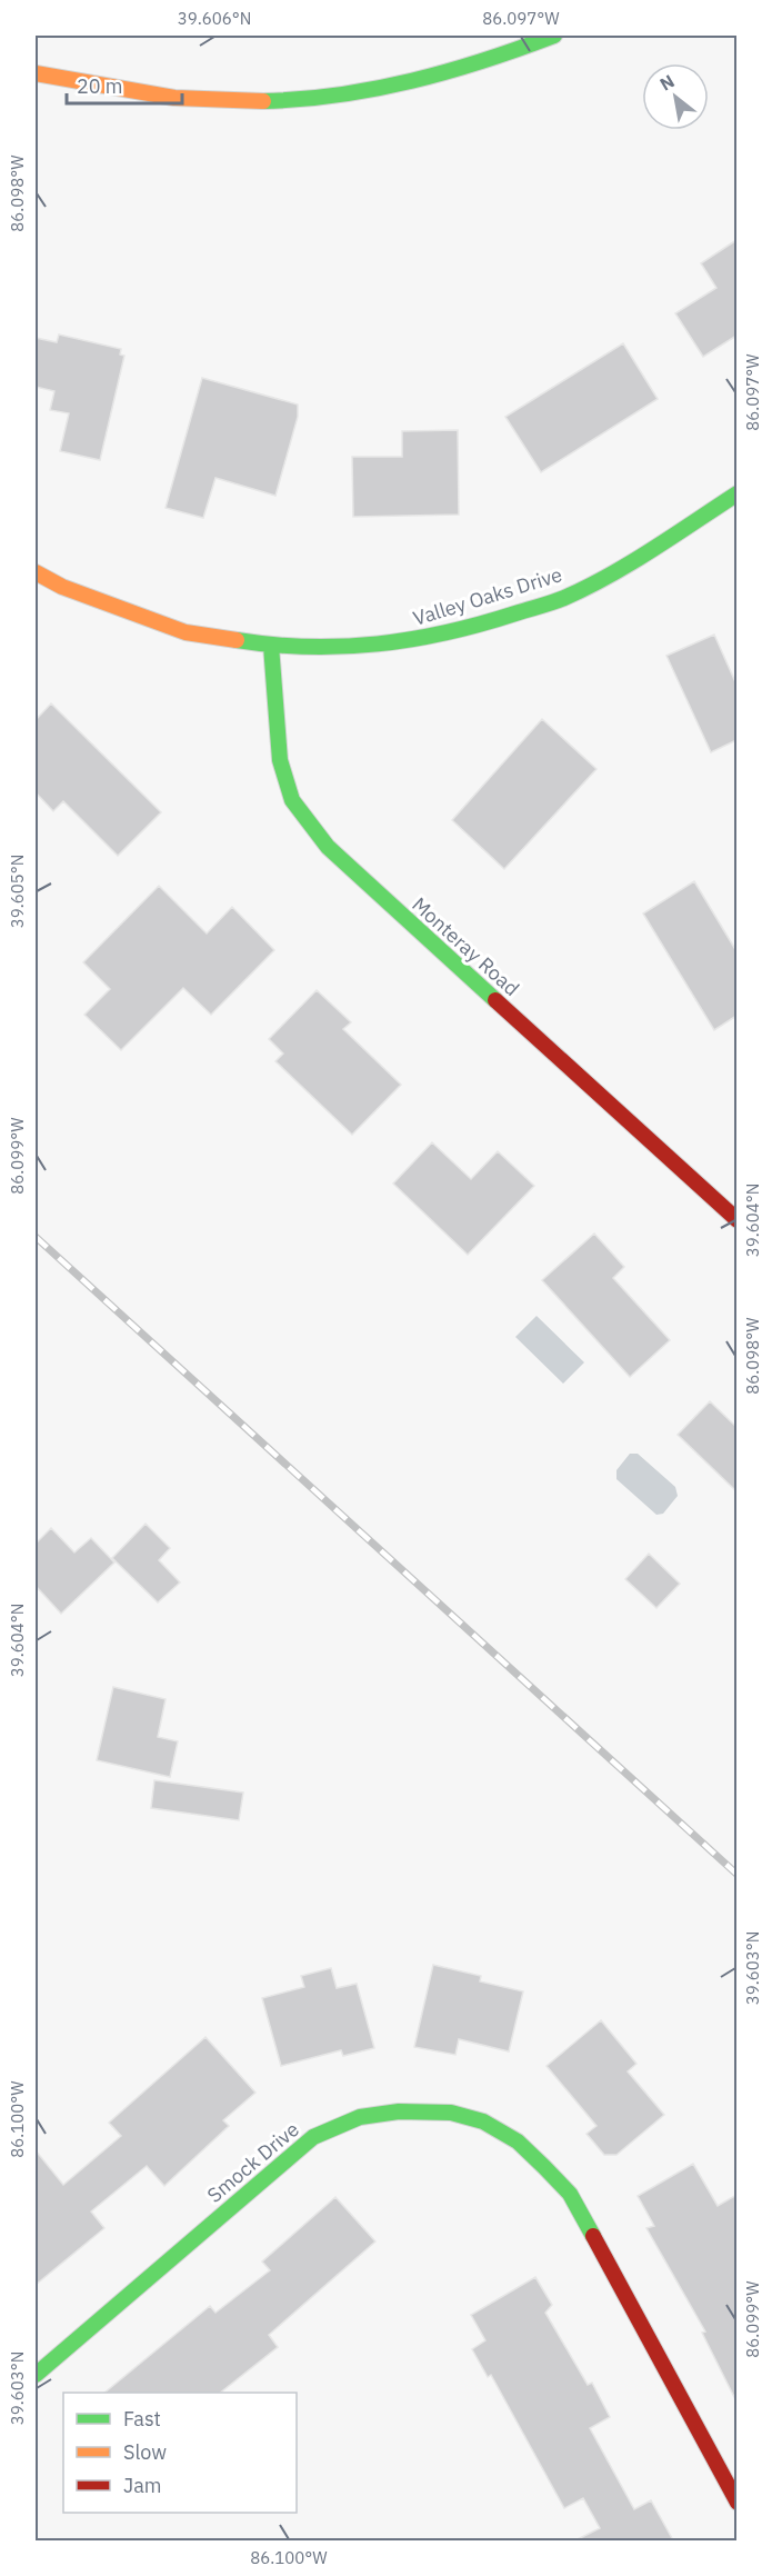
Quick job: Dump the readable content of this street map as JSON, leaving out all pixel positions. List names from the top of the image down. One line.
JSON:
{"streets":{"street":["Valley Oaks Drive","Monteray Road","Smock Drive"]},"crossings":[["Valley Oaks Drive","Monteray Road"]],"legend":["Fast","Slow","Jam"],"scale_bar":"20 m","north":"top left","coordinates":["39.606°N","86.097°W","86.098°W","39.605°N","86.099°W","39.604°N","39.603°N","86.100°W"]}
